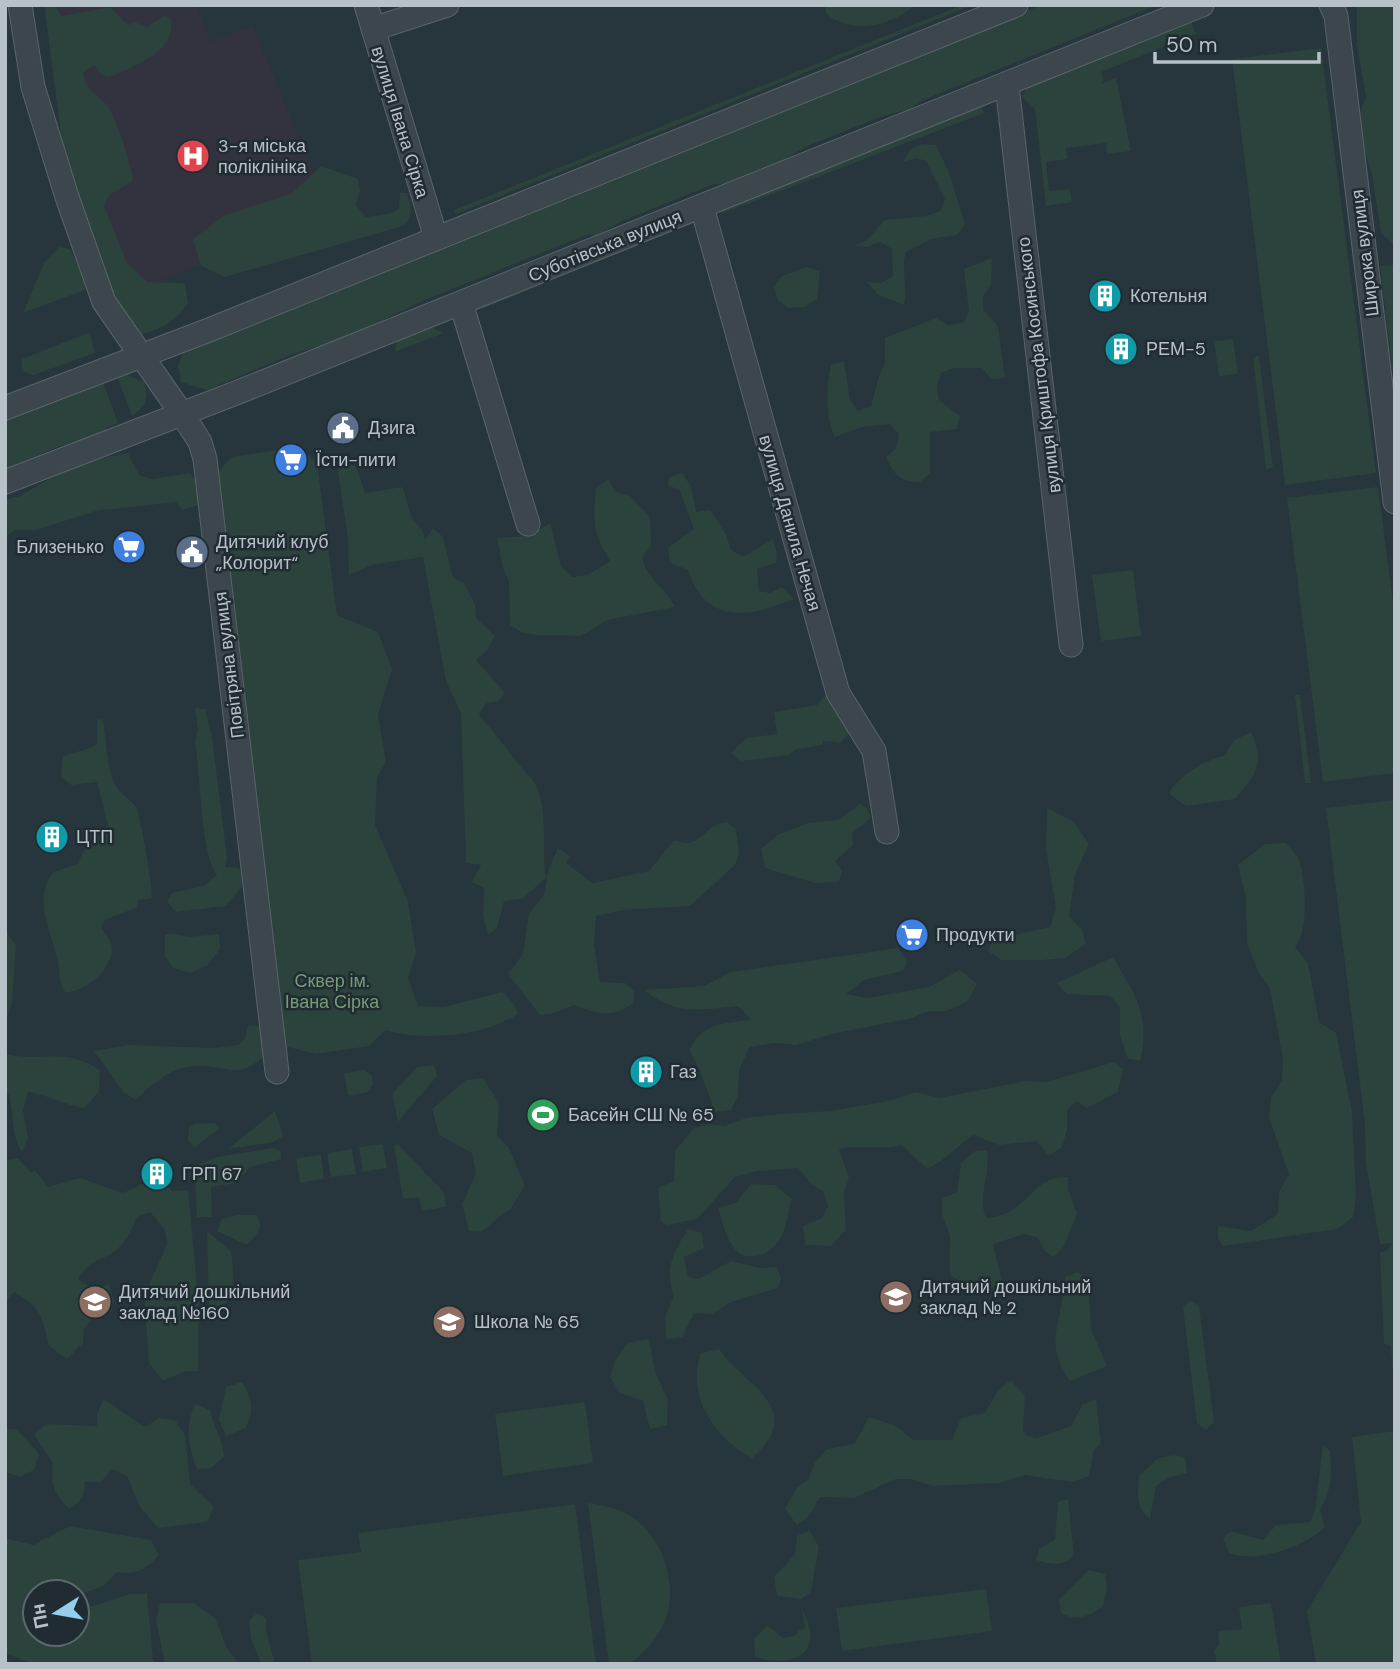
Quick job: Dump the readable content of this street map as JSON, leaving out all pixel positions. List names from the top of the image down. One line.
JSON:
{"streets":{"street":["вулиця Івана Сірка","Суботівська вулиця","Широка вулиця","вулиця Криштофа Косинського","вулиця Данила Нечая","Повітряна вулиця"]},"crossings":[["Суботівська вулиця","вулиця Криштофа Косинського"],["Суботівська вулиця","вулиця Данила Нечая"],["Суботівська вулиця","Повітряна вулиця"]],"parks":["Сквер ім. Івана Сірка"],"places":{"hospital":["3-я міська поліклініка"],"building":["Котельня","РЕМ-5","ЦТП","Газ","ГРП 67"],"public building":["Дзига","Дитячий клуб „Колорит“"],"supermarket":["Їсти-пити","Близенько","Продукти"],"sports":["Басейн СШ № 65"],"school or university":["Дитячий дошкільний заклад № 2","Дитячий дошкільний заклад №160","Школа № 65"]},"scale_bar":"50 m","north":"left"}
